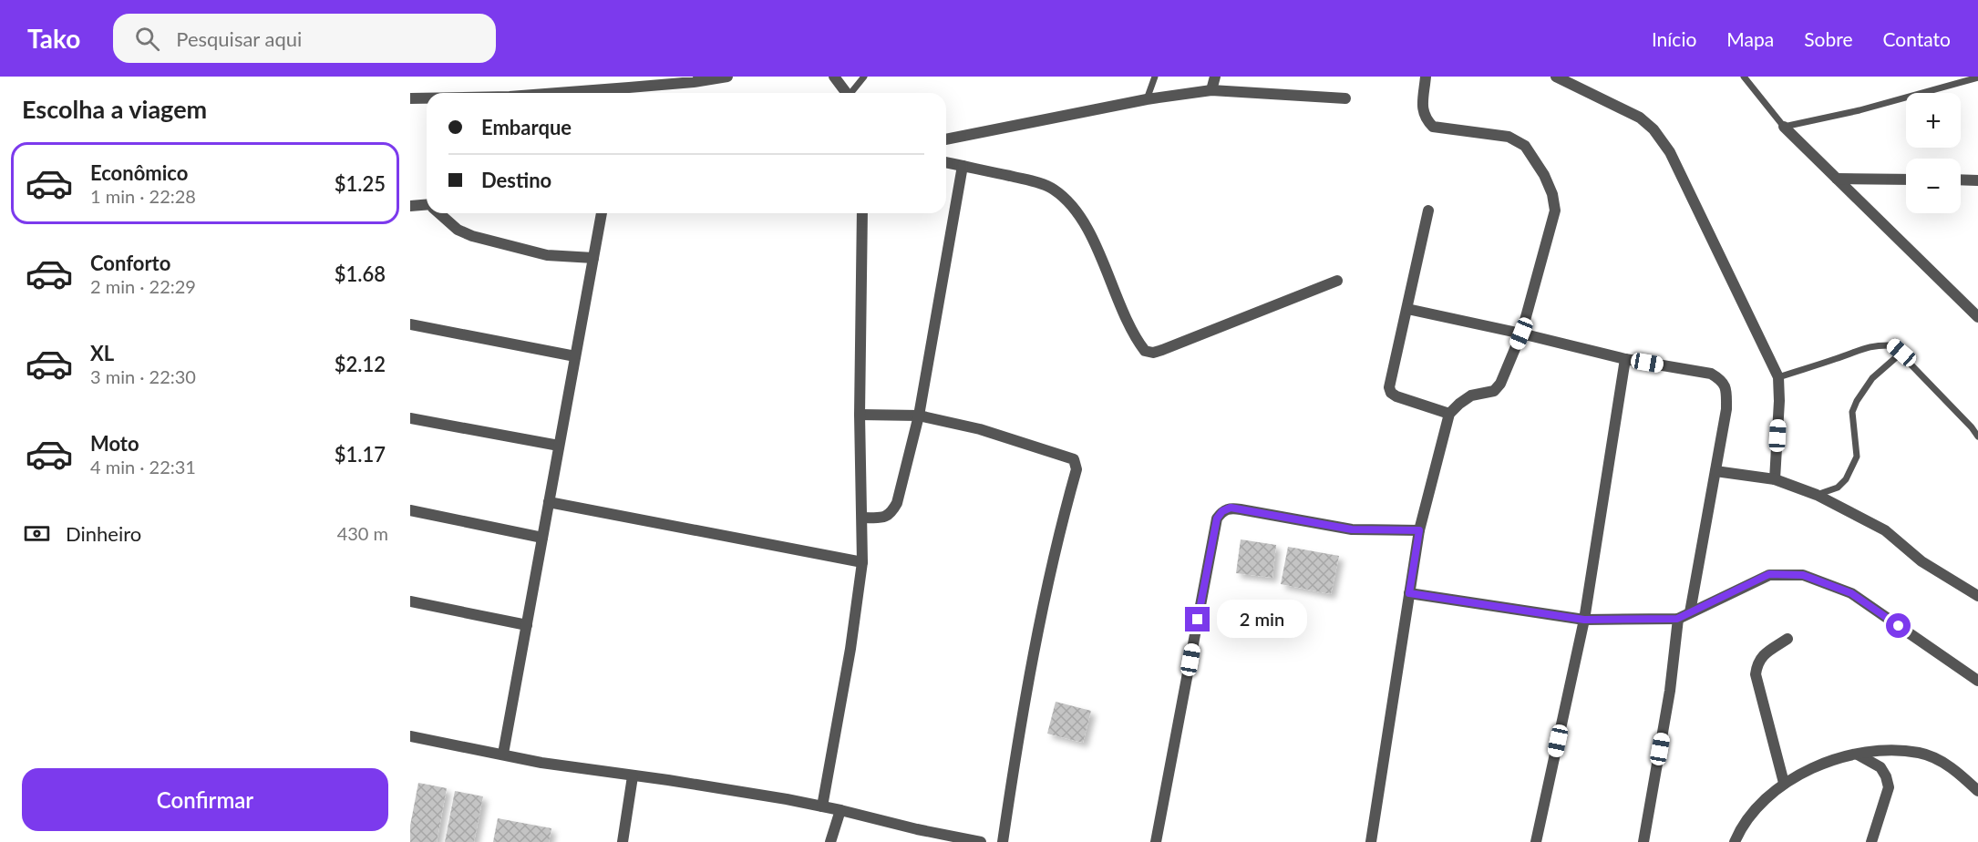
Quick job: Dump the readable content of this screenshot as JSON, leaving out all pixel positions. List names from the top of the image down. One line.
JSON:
{"page":{"header":"Tako","search":"Pesquisar aqui","nav":["Início","Mapa","Sobre","Contato"],"heading":"Escolha a viagem","map_buttons":["+","−"],"banner":["Embarque","Destino"],"list":[{"name":"Econômico","note":"1 min · 22:28","value":"$1.25"},{"name":"Conforto","note":"2 min · 22:29","value":"$1.68"},{"name":"XL","note":"3 min · 22:30","value":"$2.12"},{"name":"Moto","note":"4 min · 22:31","value":"$1.17"}],"pay":["Dinheiro","430 m"],"bubble":"2 min","buttons":"Confirmar"}}
